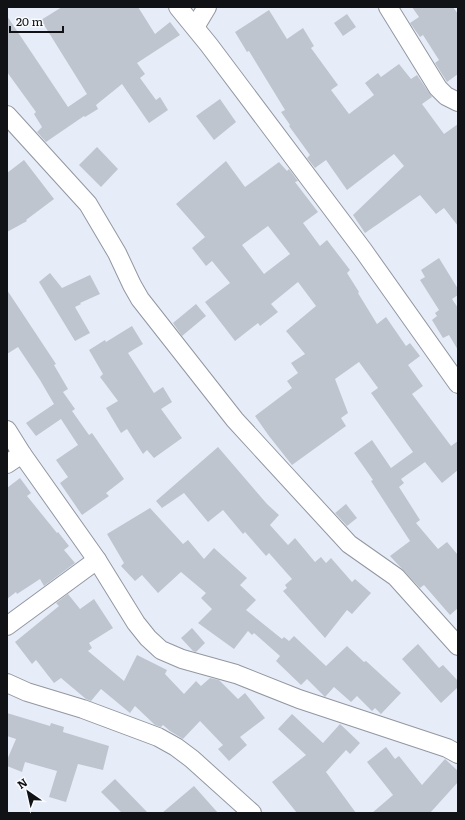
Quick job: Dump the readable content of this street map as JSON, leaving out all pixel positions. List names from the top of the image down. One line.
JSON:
{"scale_bar":"20 m","north":"top left"}
